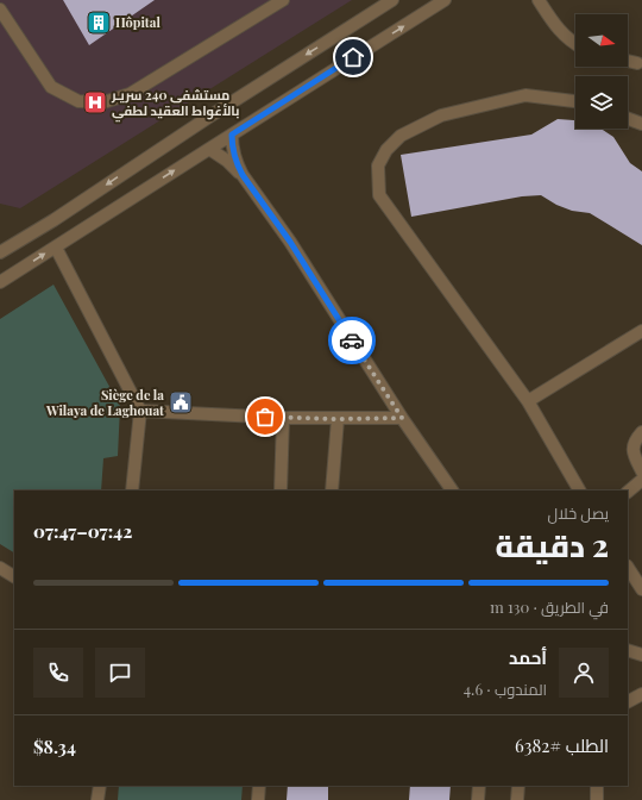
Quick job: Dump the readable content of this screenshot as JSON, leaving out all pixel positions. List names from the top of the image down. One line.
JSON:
{"places":{"building":["Hôpital"],"hospital":["مستشفى 240 سريـر بالأغواط العقيد لطفي"],"public building":["Siège de la Wilaya de Laghouat"]},"north":"right","page":{"heading":["2 دقيقة","يصل خلال","07:42–07:47"],"panel":["أحمد","المندوب · 4.6","الطلب #6382","$8.34"],"bar":"في الطريق · 130 m"}}
